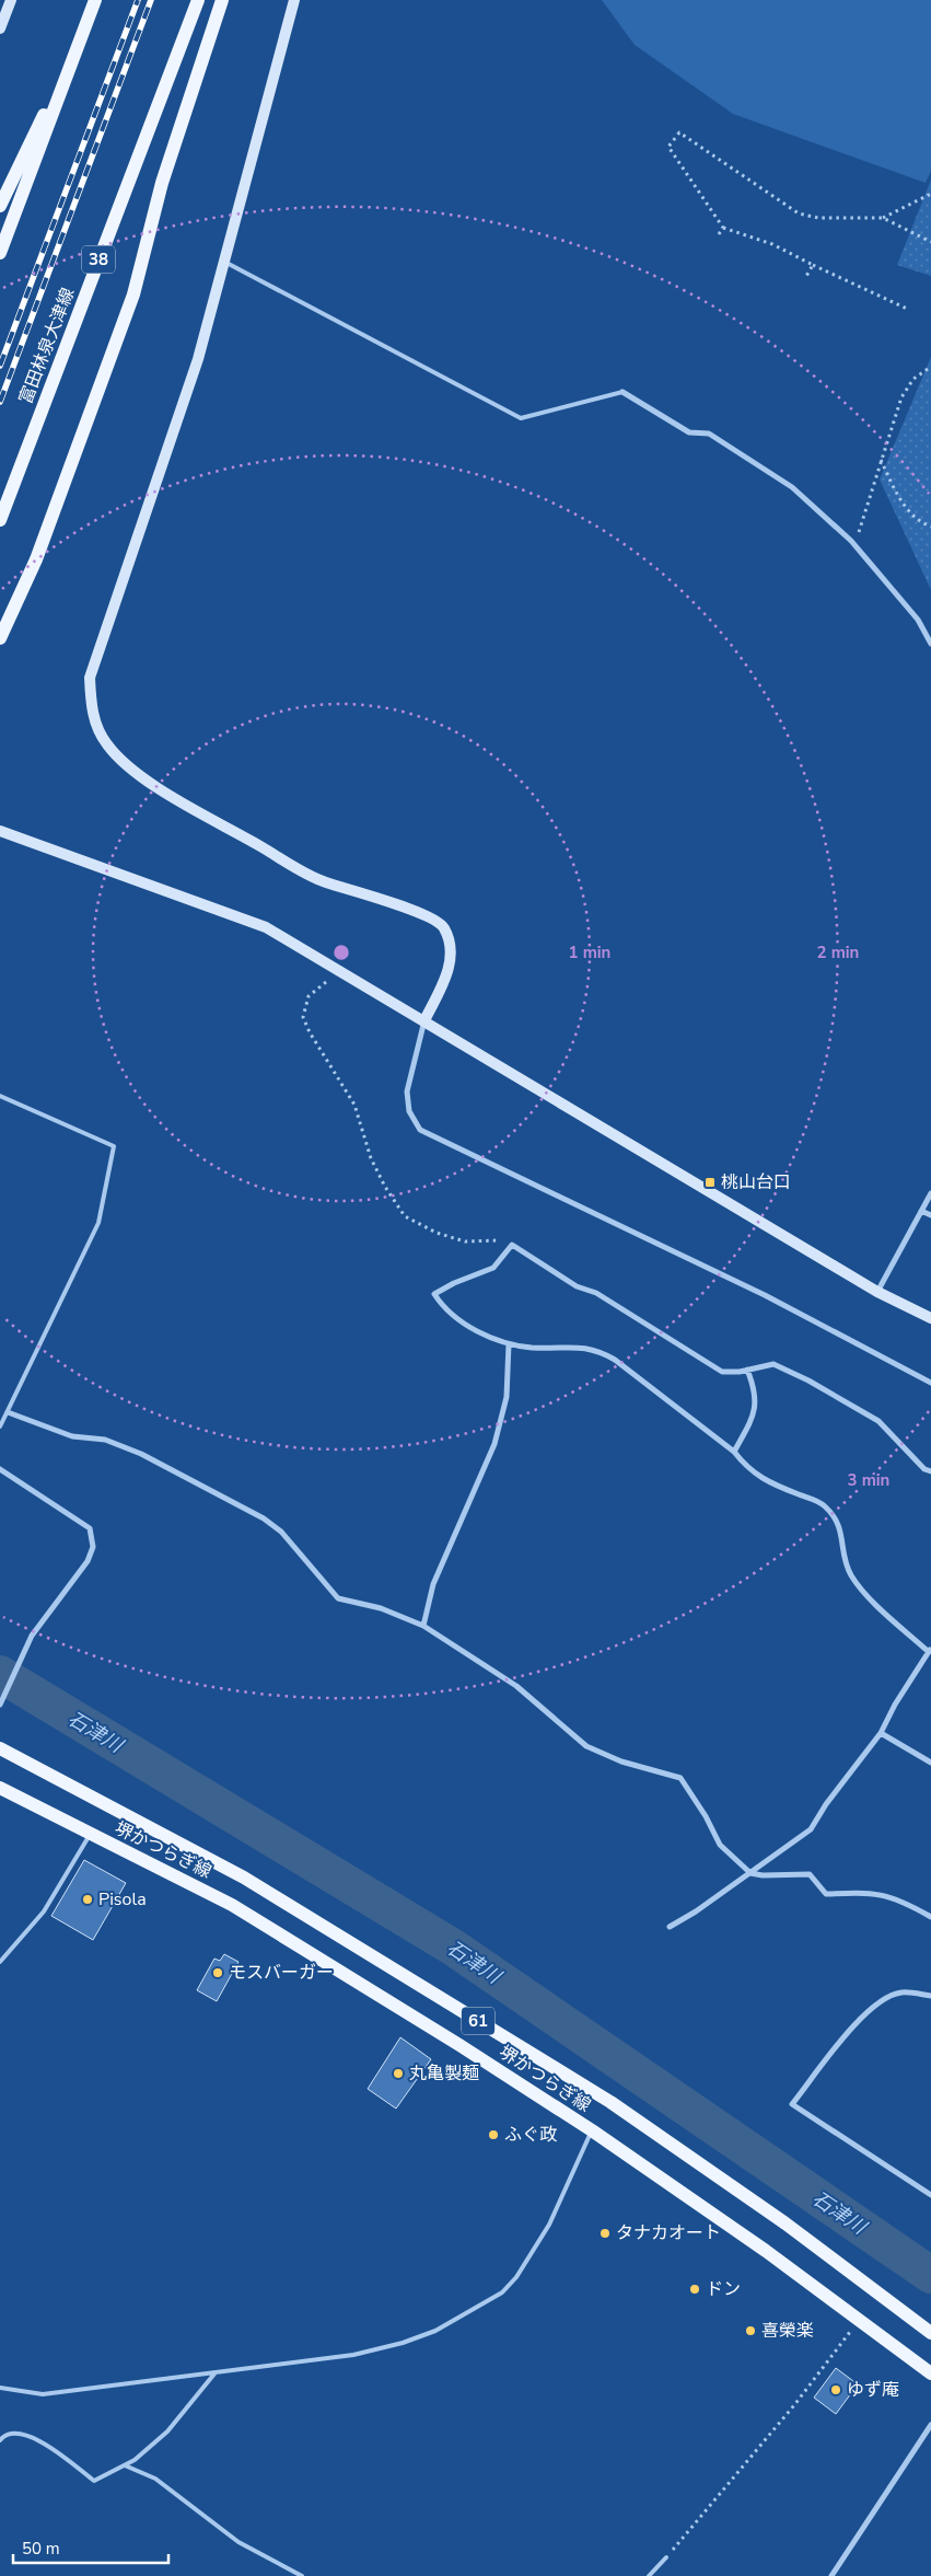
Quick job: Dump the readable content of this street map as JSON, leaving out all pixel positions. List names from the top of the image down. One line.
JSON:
{"streets":{"main road":["38","富田林泉大津線","堺かつらぎ線","61"]},"water":["石津川"],"places":{"transit":["桃山台口"],"other":["Pisola","モスバーガー","丸亀製麺","ふぐ政","タナカオート","ドン","喜榮楽","ゆず庵"]},"scale_bar":"50 m","rings":["1 min","2 min","3 min"]}
